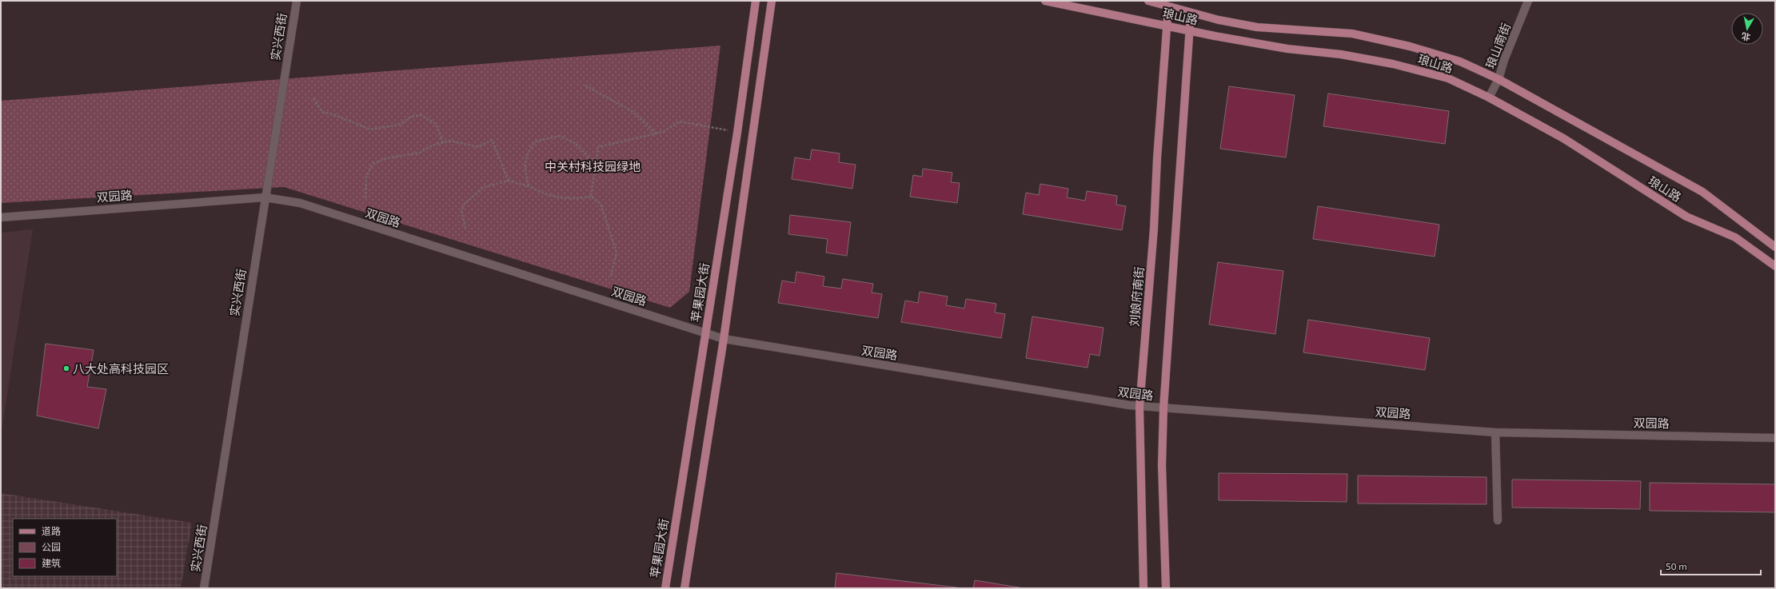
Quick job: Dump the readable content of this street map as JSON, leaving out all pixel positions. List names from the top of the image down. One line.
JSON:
{"streets":{"main road":["琅山路","苹果园大街","刘娘府南街"],"street":["实兴西街","琅山南街","双园路"]},"crossings":[["琅山路","琅山南街"],["琅山路","刘娘府南街"],["实兴西街","双园路"],["双园路","苹果园大街"],["双园路","刘娘府南街"]],"parks":["中关村科技园绿地"],"places":["八大处高科技园区"],"legend":["道路","公园","建筑"],"scale_bar":"50 m","north":"bottom"}
